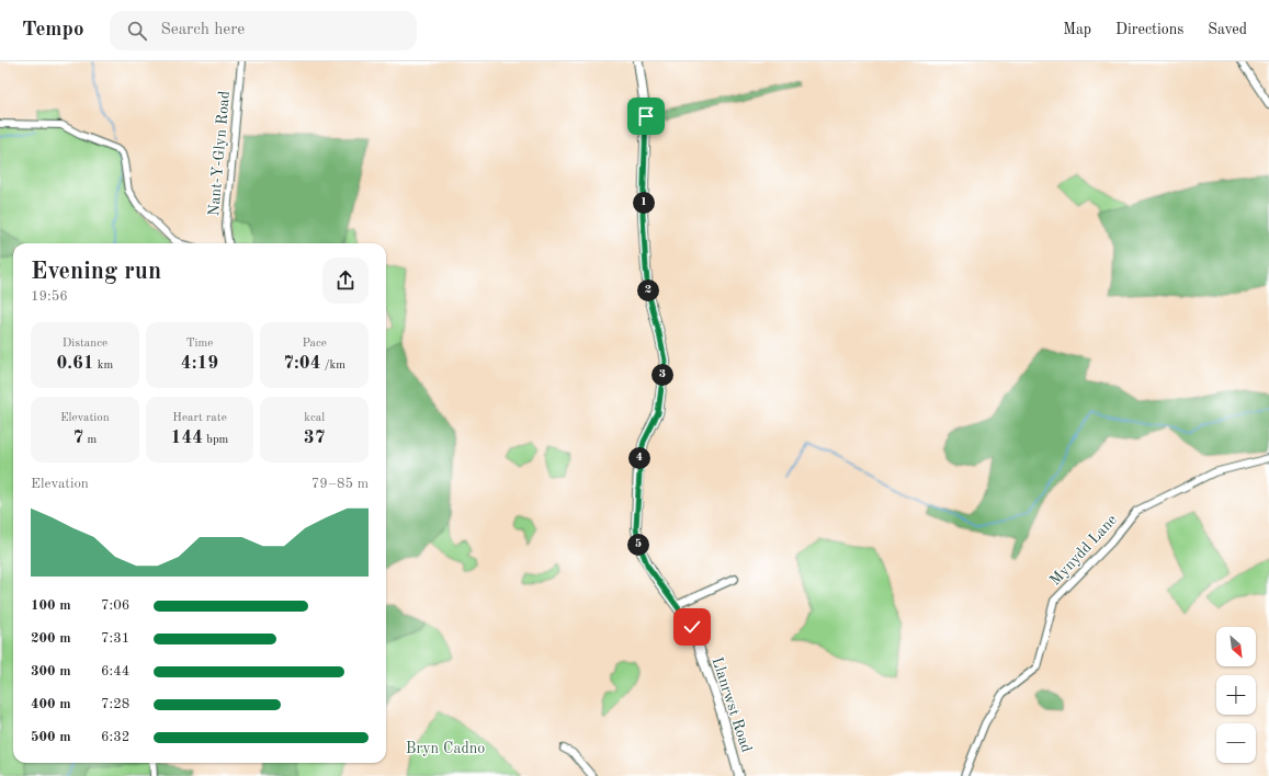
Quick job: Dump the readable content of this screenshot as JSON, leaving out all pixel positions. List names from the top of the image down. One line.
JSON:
{"streets":{"main road":["Llanrwst Road"],"street":["Nant-Y-Glyn Road","Mynydd Lane"]},"parks":["Bryn Cadno"],"north":"bottom right","page":{"header":"Tempo","search":"Search here","nav":["Map","Directions","Saved"],"pins":["1","2","3","4","5"],"heading":["Evening run","19:56"],"stats":[["Distance","0.61 km"],["Time","4:19"],["Pace","7:04 /km"],["Elevation","7 m"],["Heart rate","144 bpm"],["kcal","37"]],"chart":["Elevation","79–85 m"],"list":[{"name":"100 m","note":"7:06"},{"name":"200 m","note":"7:31"},{"name":"300 m","note":"6:44"},{"name":"400 m","note":"7:28"},{"name":"500 m","note":"6:32"}],"map_buttons":["+","−"]}}
